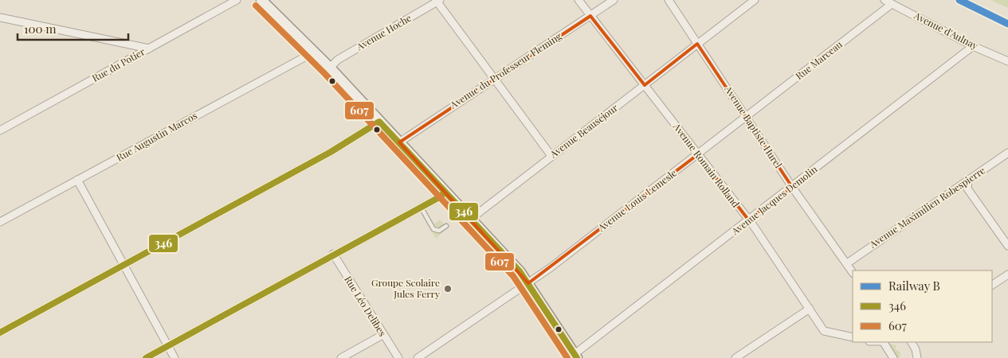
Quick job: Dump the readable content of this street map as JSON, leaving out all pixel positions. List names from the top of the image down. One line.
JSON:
{"streets":{"street":["Avenue d'Aulnay","Avenue Hoche","Rue Marceau","Rue du Potier","Avenue du Professeur Fleming","Avenue Baptiste Hurel","Avenue Beauséjour","Rue Augustin Marcos","Avenue Romain Rolland","Avenue Louis Lemesle","Avenue Jacques Demolin","Avenue Maximilien Robespierre","Rue Léo Delibes"]},"crossings":[["Avenue d'Aulnay","Rue Marceau"],["Avenue d'Aulnay","Avenue Jacques Demolin"],["Rue Marceau","Avenue Baptiste Hurel"],["Rue Marceau","Avenue Louis Lemesle"],["Avenue du Professeur Fleming","Avenue Romain Rolland"],["Avenue Baptiste Hurel","Avenue Beauséjour"],["Avenue Baptiste Hurel","Avenue Louis Lemesle"],["Avenue Baptiste Hurel","Avenue Jacques Demolin"],["Avenue Baptiste Hurel","Avenue Maximilien Robespierre"],["Avenue Beauséjour","Avenue Romain Rolland"],["Avenue Romain Rolland","Avenue Louis Lemesle"],["Avenue Romain Rolland","Avenue Jacques Demolin"]],"places":["Groupe Scolaire Jules Ferry"],"lines":["rail line B","transit line 607","transit line 346"],"legend":["Railway B","346","607"],"scale_bar":"100 m"}
